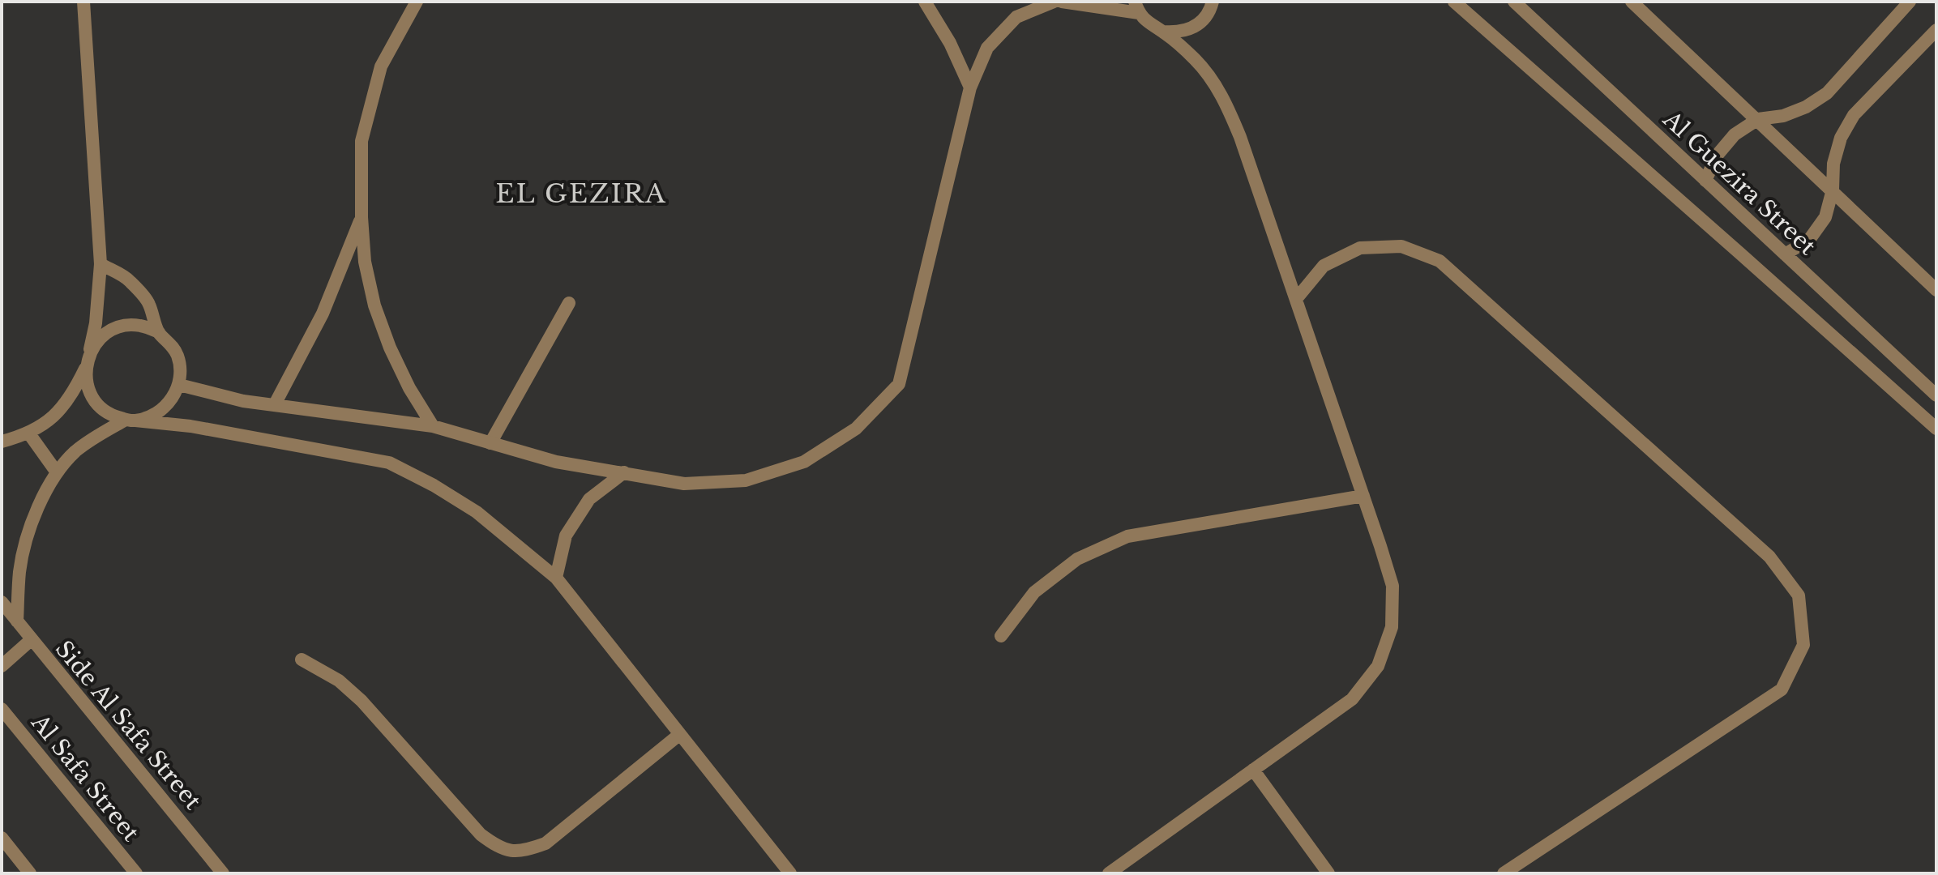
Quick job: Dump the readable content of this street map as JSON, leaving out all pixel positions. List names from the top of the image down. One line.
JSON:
{"streets":{"street":["Al Guezira Street","Side Al Safa Street","Al Safa Street"]},"districts":["EL GEZIRA"]}
